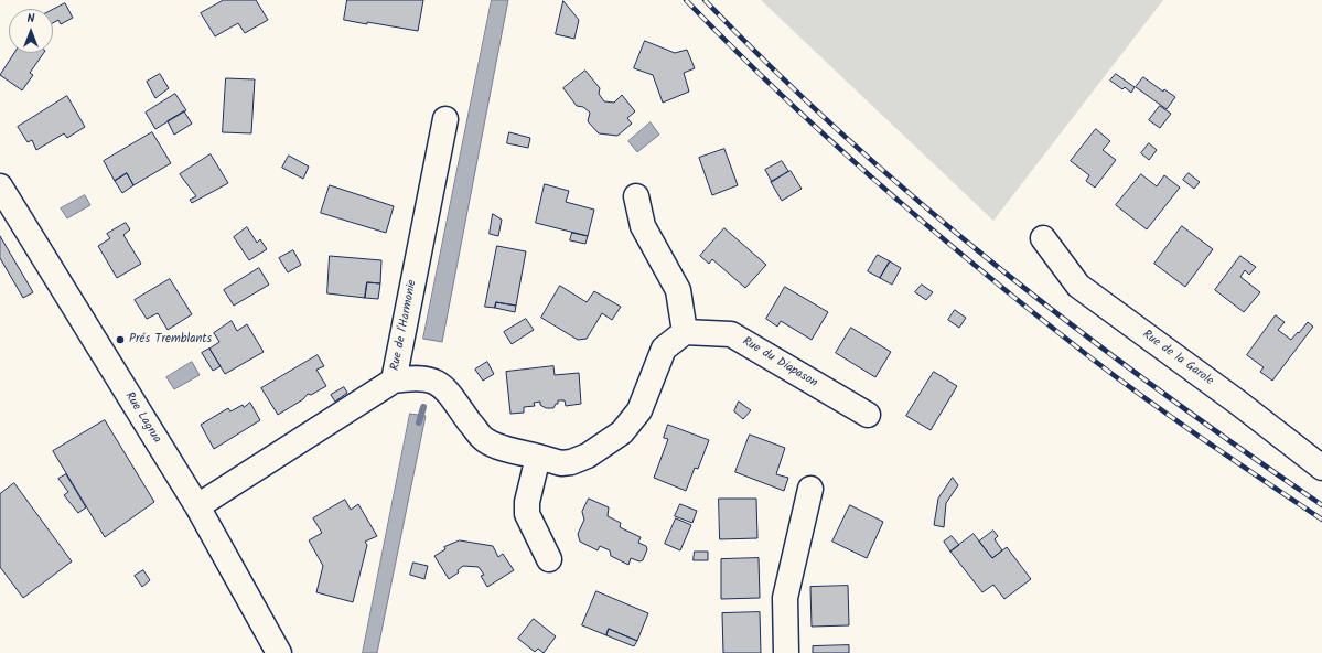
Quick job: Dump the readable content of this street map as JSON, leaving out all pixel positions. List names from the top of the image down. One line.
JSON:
{"streets":{"street":["Rue de l'Harmonie","Rue de la Garole","Rue du Diapason","Rue Lagrua"]},"crossings":[["Rue de l'Harmonie","Rue Lagrua"]],"places":["Prés Tremblants"],"north":"top"}
